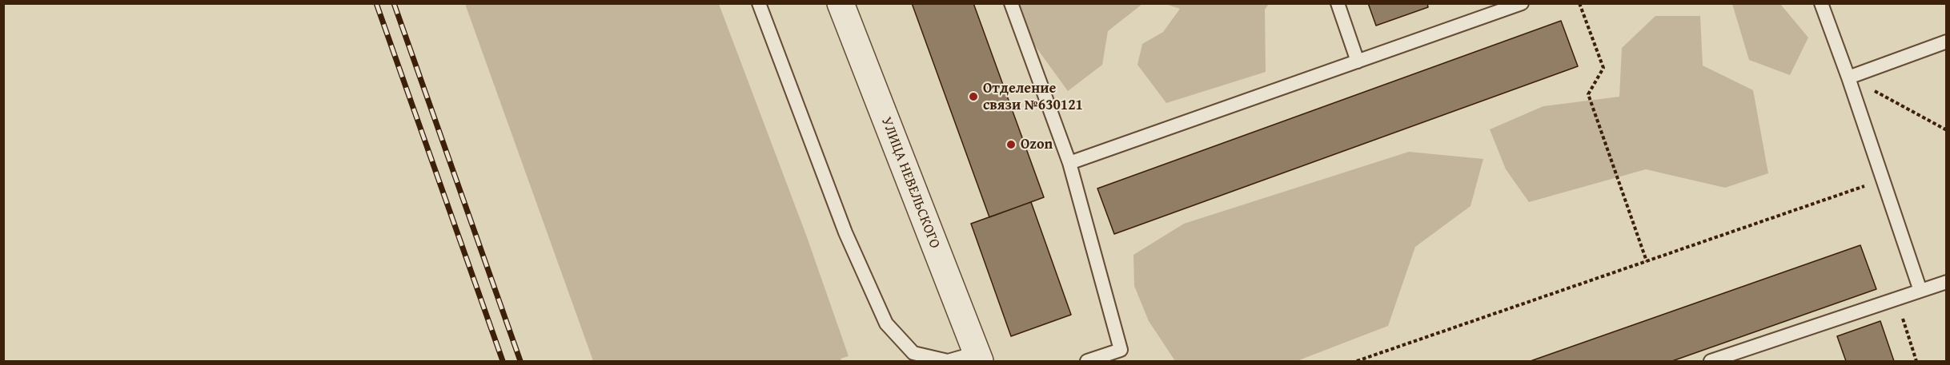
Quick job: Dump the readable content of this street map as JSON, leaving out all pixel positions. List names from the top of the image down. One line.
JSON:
{"streets":{"street":["УЛИЦА НЕВЕЛЬСКОГО"]},"places":["Отделение связи №630121","Ozon"]}
